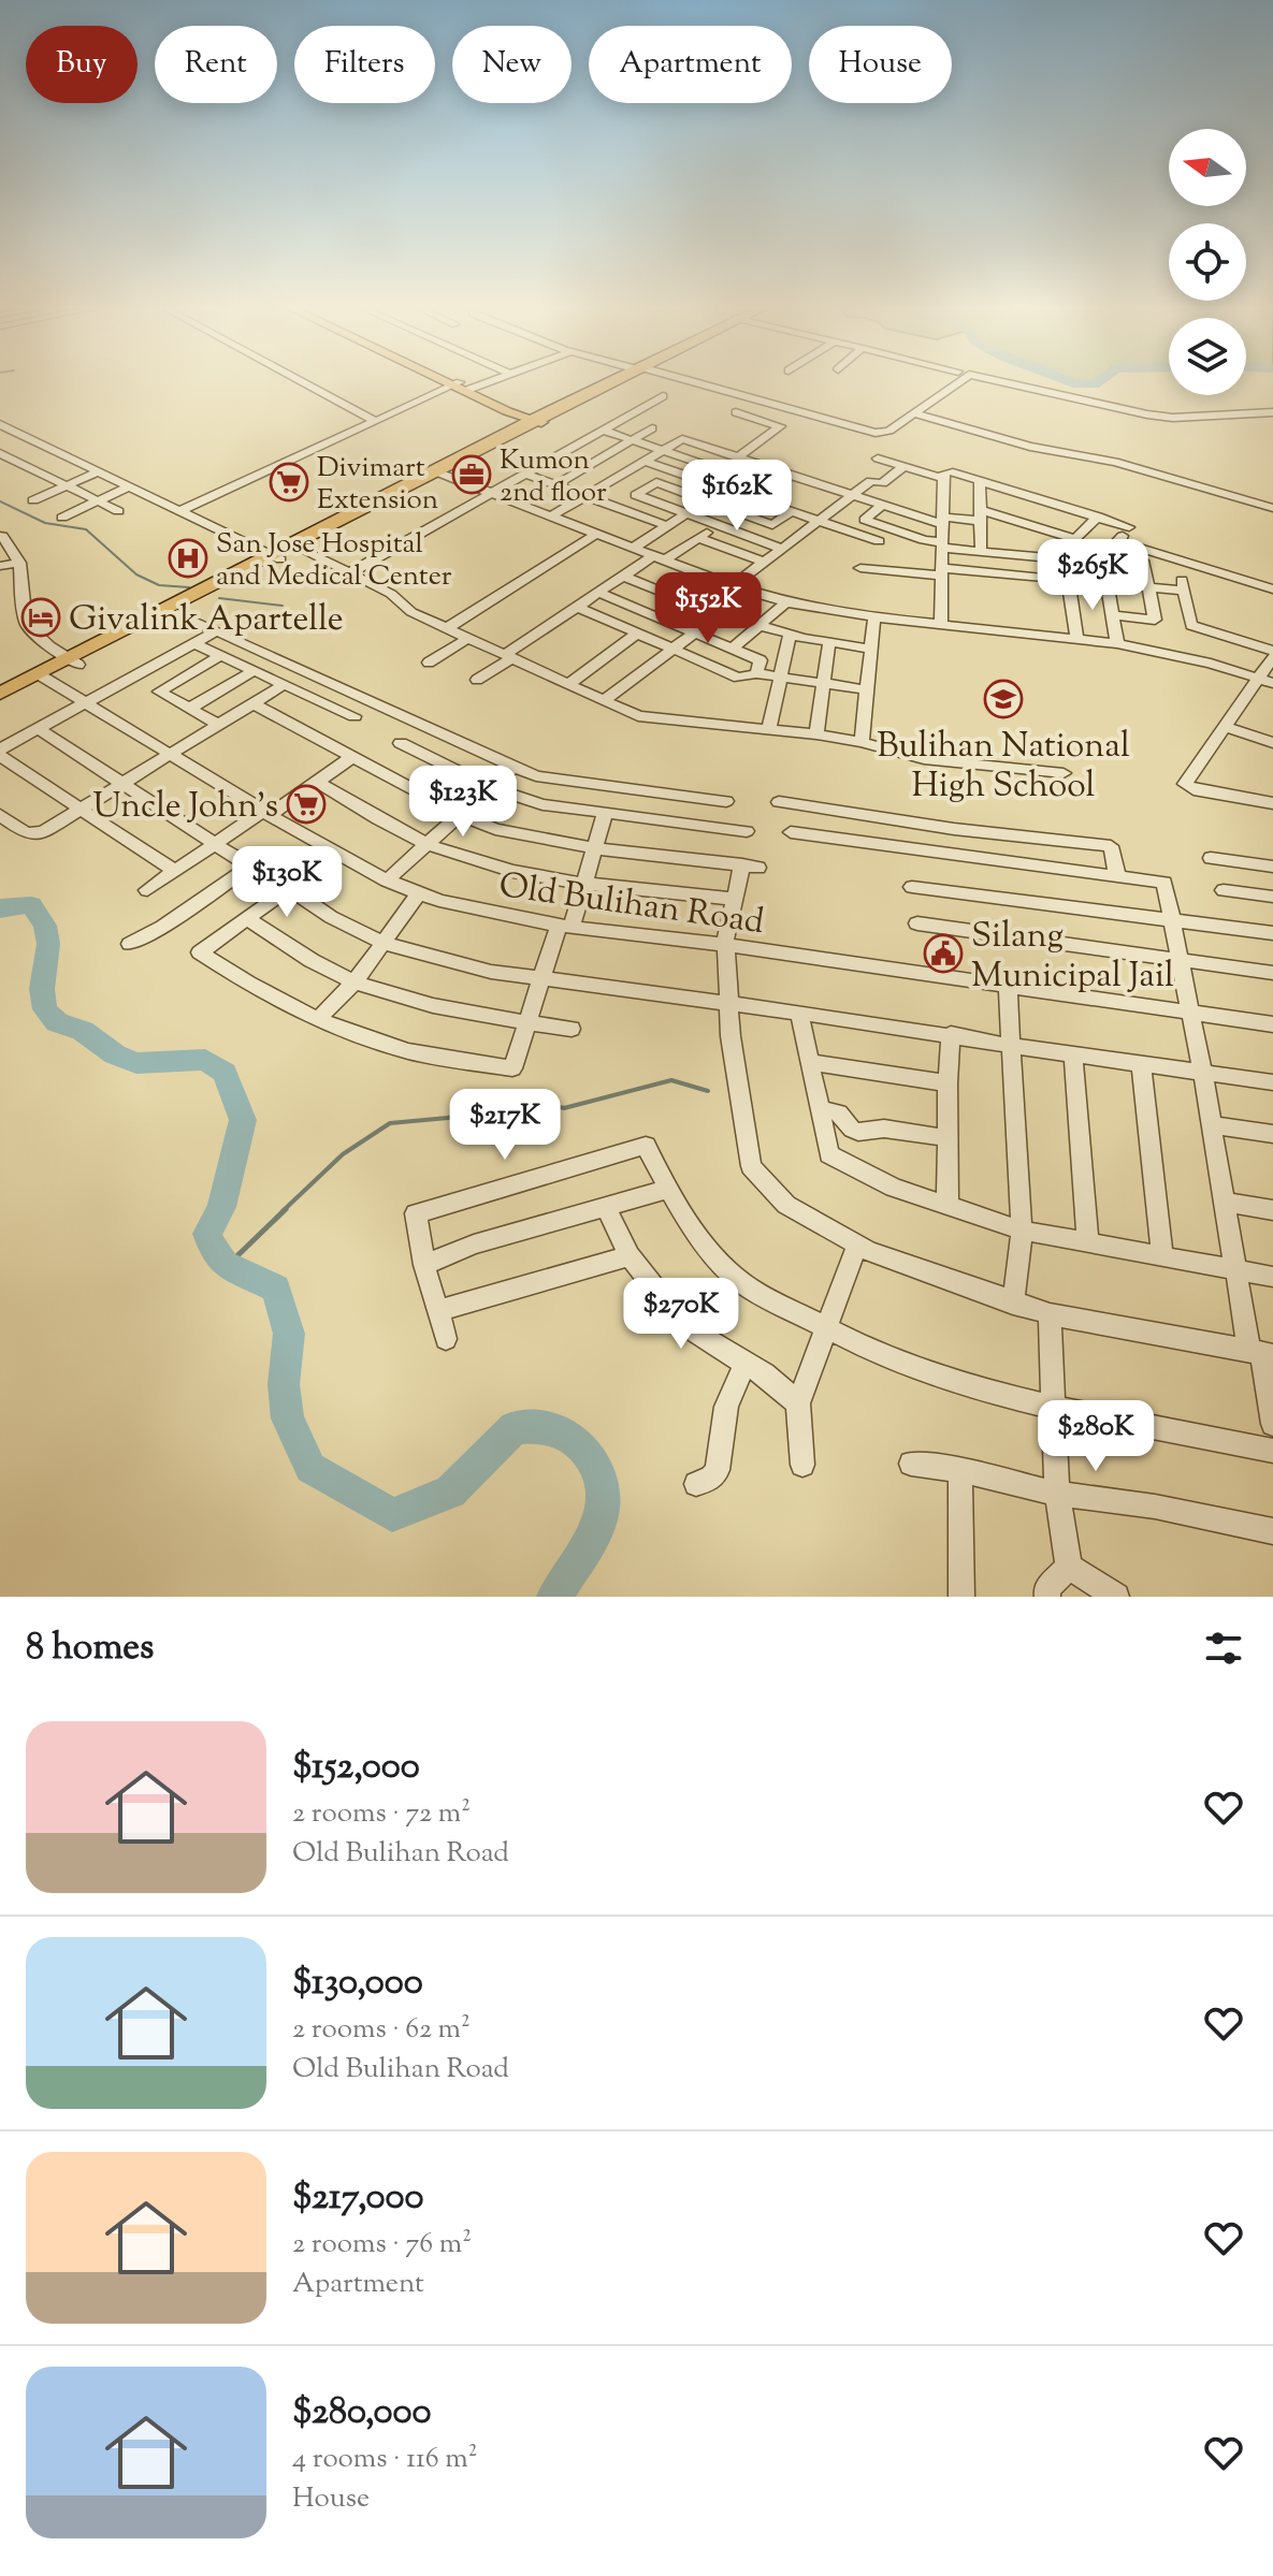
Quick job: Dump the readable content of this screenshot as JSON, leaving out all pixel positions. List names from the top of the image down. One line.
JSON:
{"streets":{"street":["Old Bulihan Road"]},"places":{"office":["Kumon 2nd floor"],"supermarket":["Divimart Extension","Uncle John's"],"hospital":["San Jose Hospital and Medical Center"],"hotel":["Givalink Apartelle"],"school or university":["Bulihan National High School"],"public building":["Silang Municipal Jail"]},"north":"left","page":{"chip":["Buy","Rent","Filters","New","Apartment","House"],"price":["$162K","$265K","$152K","$123K","$130K","$217K","$270K","$280K"],"heading":"8 homes","list":[{"name":"$152,000","note":"2 rooms · 72 m² · Old Bulihan Road"},{"name":"$130,000","note":"2 rooms · 62 m² · Old Bulihan Road"},{"name":"$217,000","note":"2 rooms · 76 m² · Apartment"},{"name":"$280,000","note":"4 rooms · 116 m² · House"}]}}
